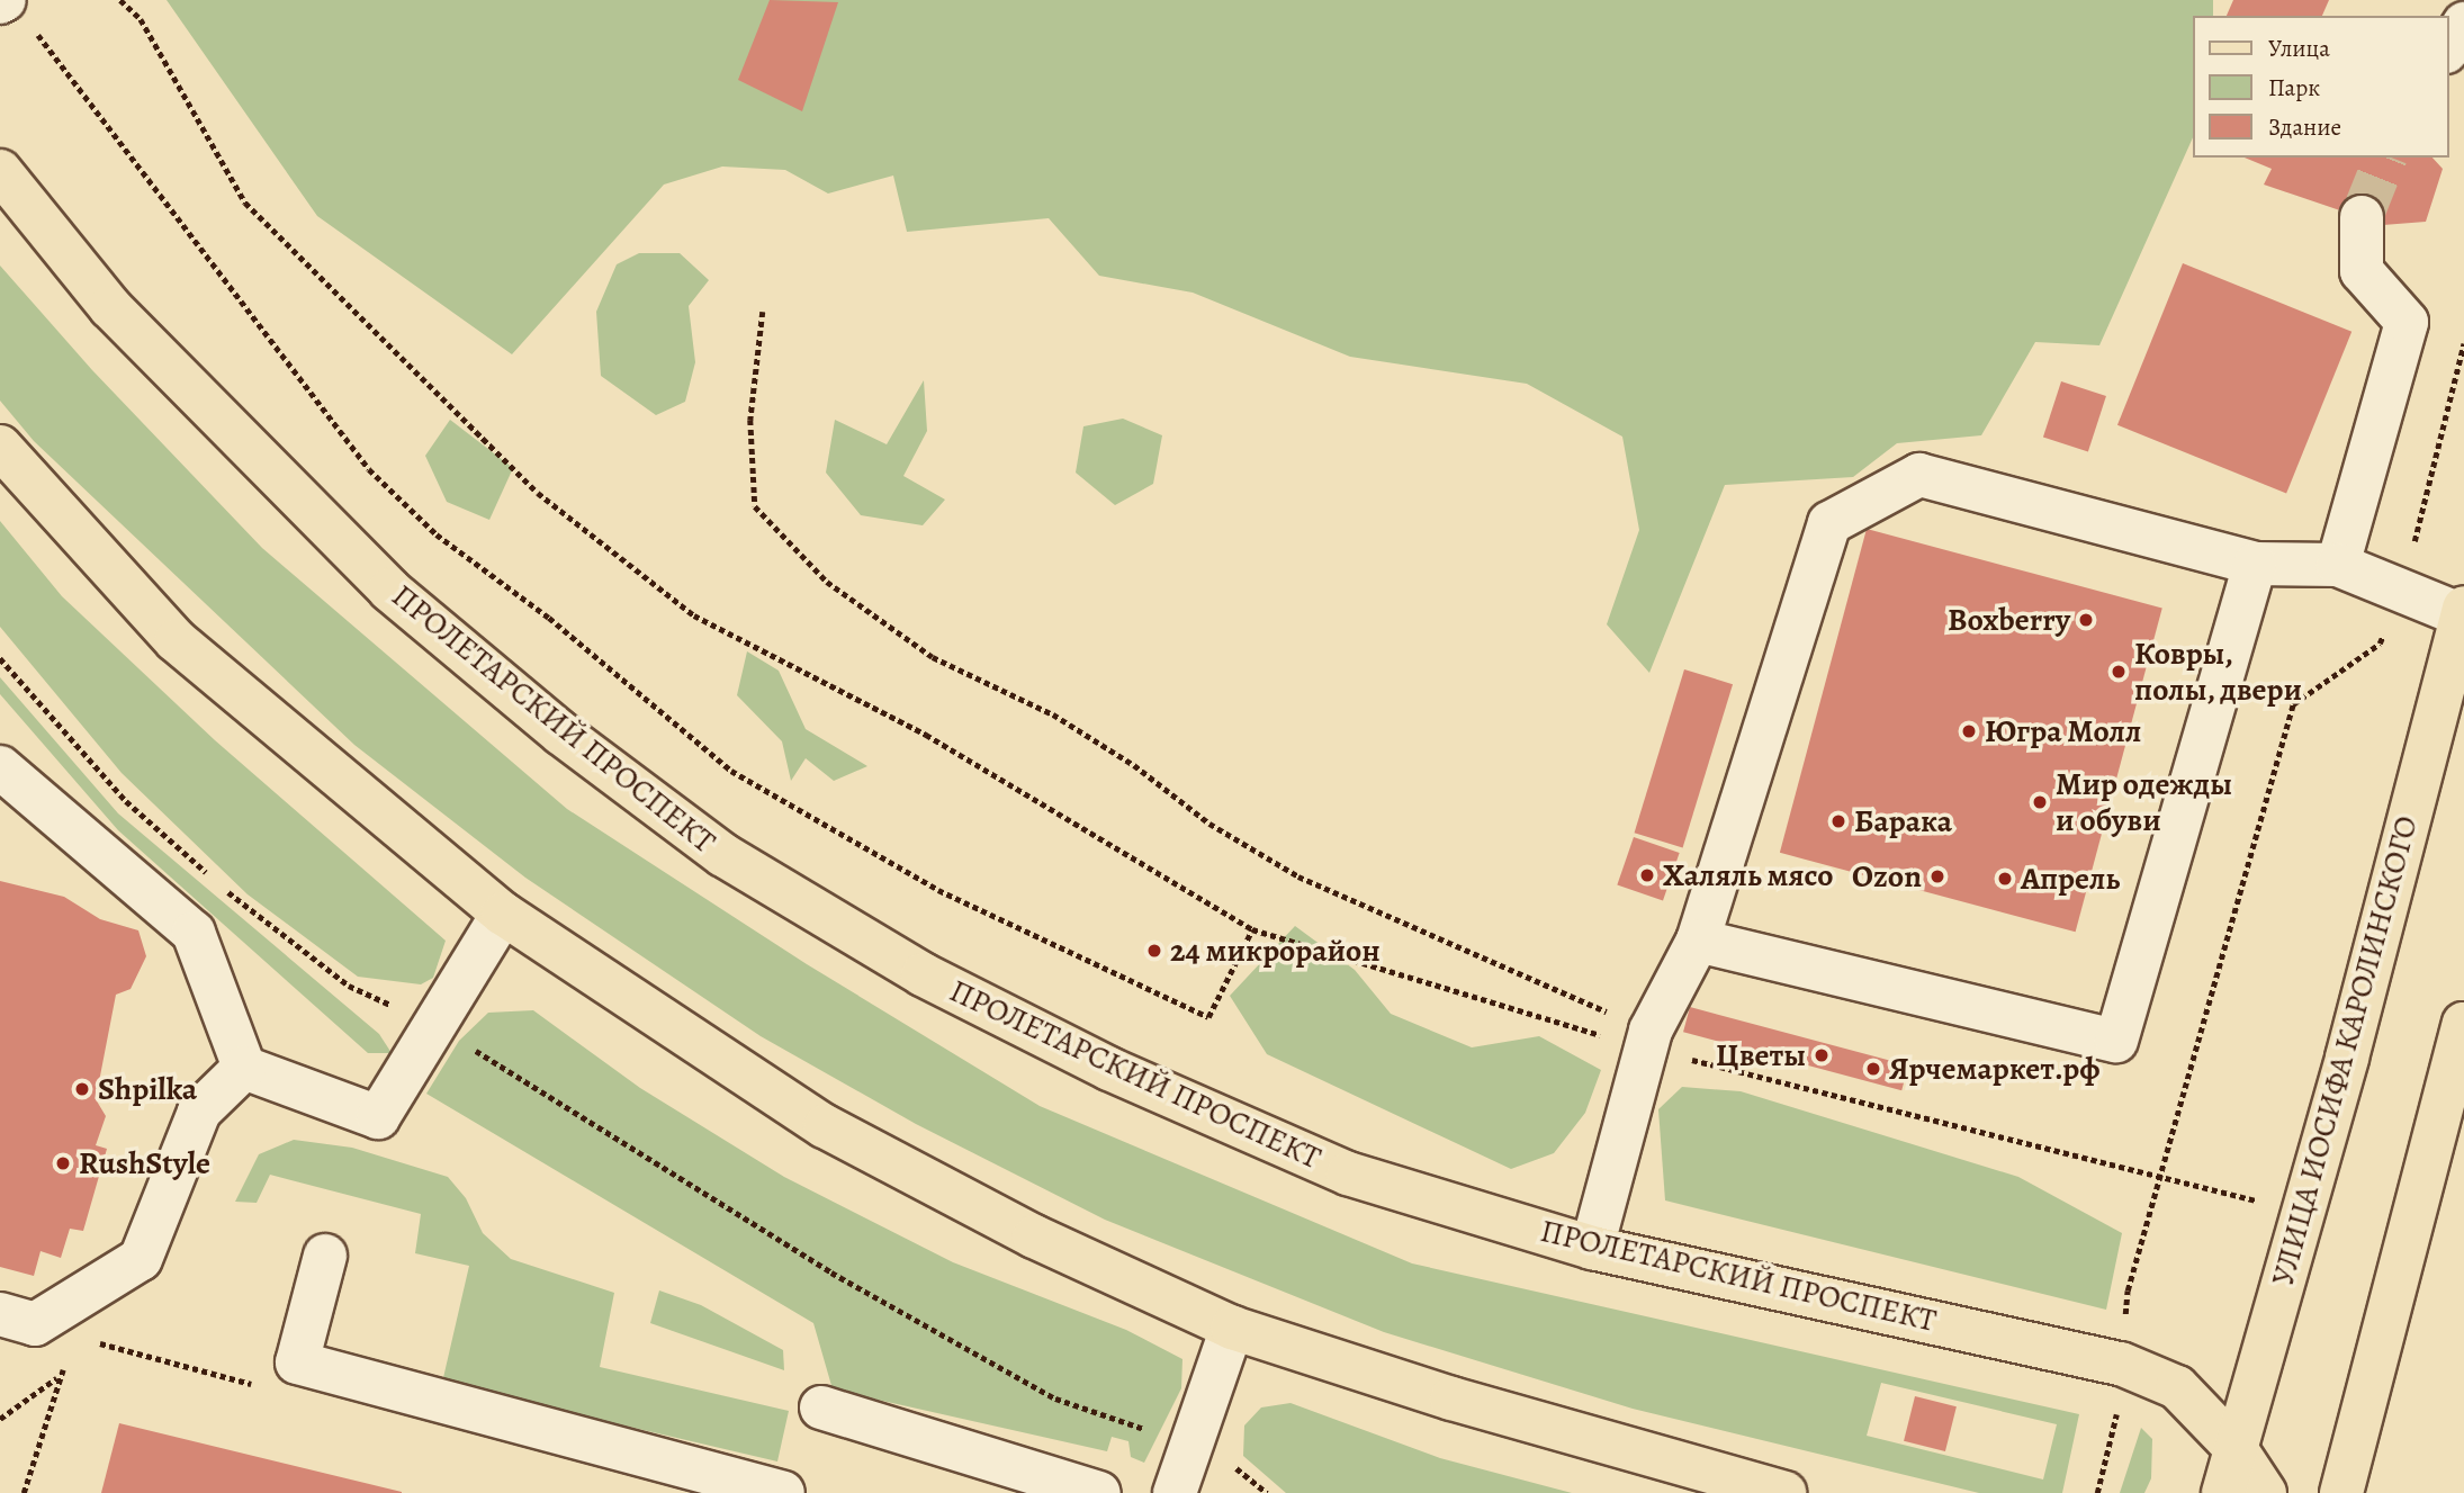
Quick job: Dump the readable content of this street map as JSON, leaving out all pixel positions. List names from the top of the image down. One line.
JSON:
{"streets":{"main road":["ПРОЛЕТАРСКИЙ ПРОСПЕКТ","УЛИЦА ИОСИФА КАРОЛИНСКОГО"]},"crossings":[["ПРОЛЕТАРСКИЙ ПРОСПЕКТ","УЛИЦА ИОСИФА КАРОЛИНСКОГО"]],"places":["Boxberry","Ковры, полы, двери","Югра Молл","Мир одежды и обуви","Барака","Халяль мясо","Ozon","Апрель","24 микрорайон","Цветы","Ярчемаркет.рф","Shpilka","RushStyle"],"legend":["Улица","Парк","Здание"]}
